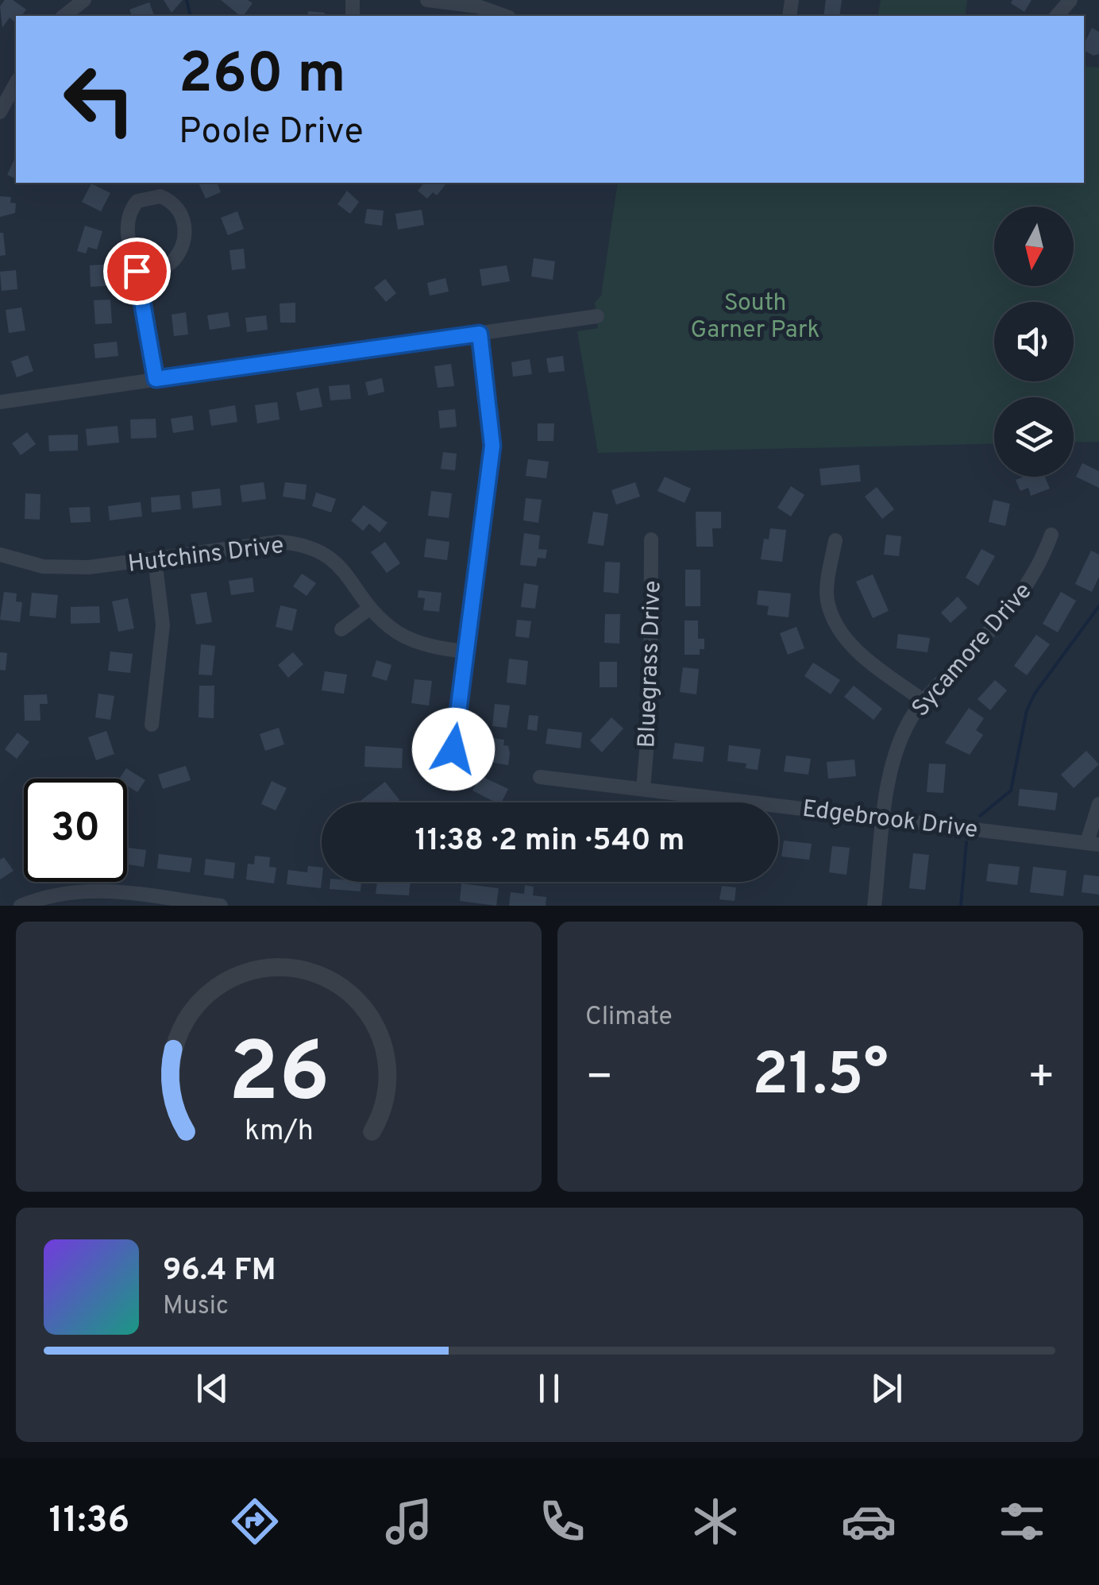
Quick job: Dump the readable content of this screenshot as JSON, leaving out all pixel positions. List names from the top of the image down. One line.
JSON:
{"streets":{"street":["Hutchins Drive","Sycamore Drive","Bluegrass Drive","Edgebrook Drive"]},"crossings":[["Sycamore Drive","Edgebrook Drive"],["Bluegrass Drive","Edgebrook Drive"]],"parks":["South Garner Park"],"north":"bottom","page":{"turn":["260 m","Poole Drive"],"limit":"30","trip":"11:38 · 2 min · 540 m","tile":"Climate","heat":["−","21.5°","+"],"song":["96.4 FM","Music"],"tabs":"11:36","gauge":["26","km/h"]}}
